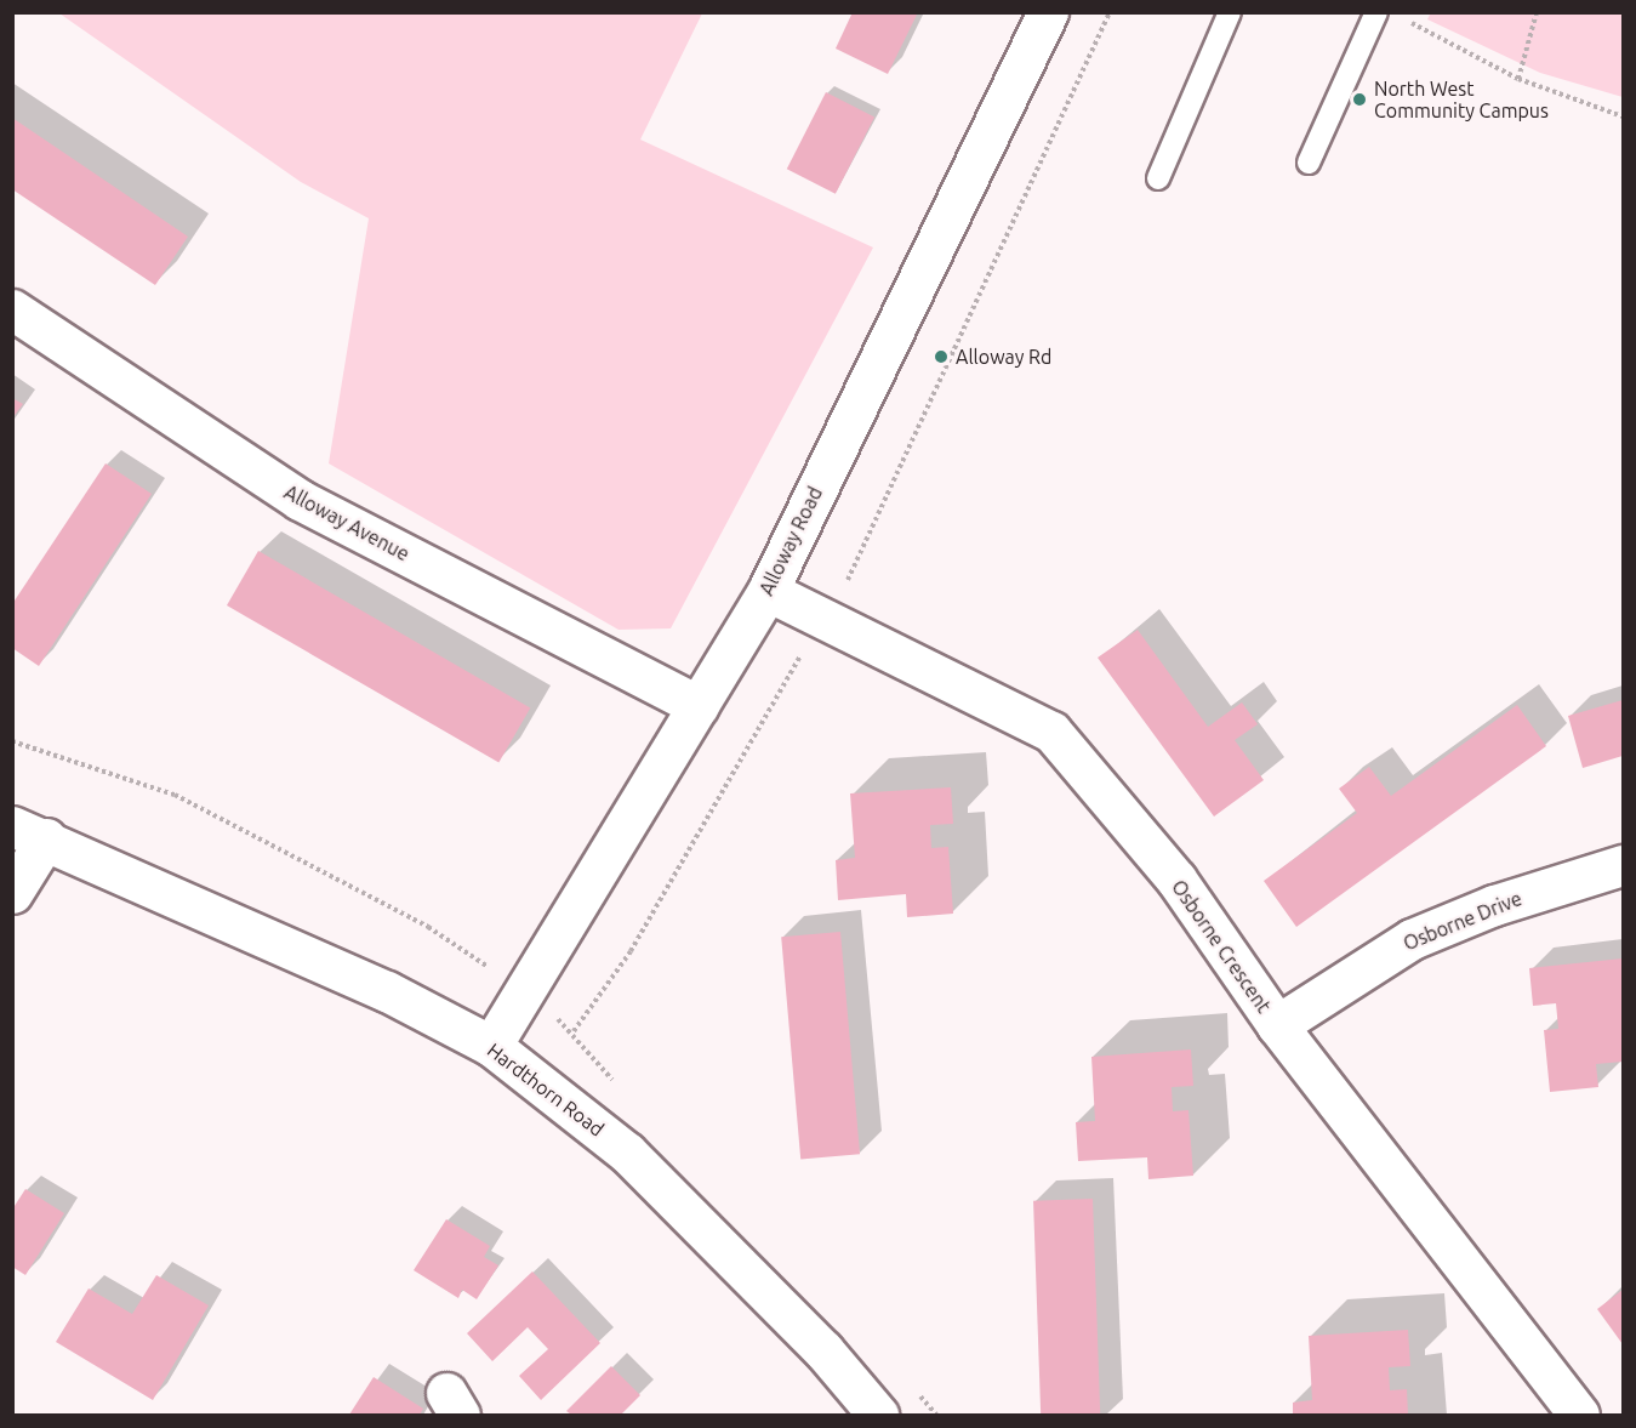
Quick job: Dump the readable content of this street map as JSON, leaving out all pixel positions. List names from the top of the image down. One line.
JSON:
{"streets":{"street":["Alloway Avenue","Alloway Road","Osborne Drive","Osborne Crescent","Hardthorn Road"]},"crossings":[["Alloway Avenue","Alloway Road"],["Alloway Road","Osborne Crescent"],["Alloway Road","Hardthorn Road"],["Osborne Drive","Osborne Crescent"]],"places":["North West Community Campus","Alloway Rd"]}
